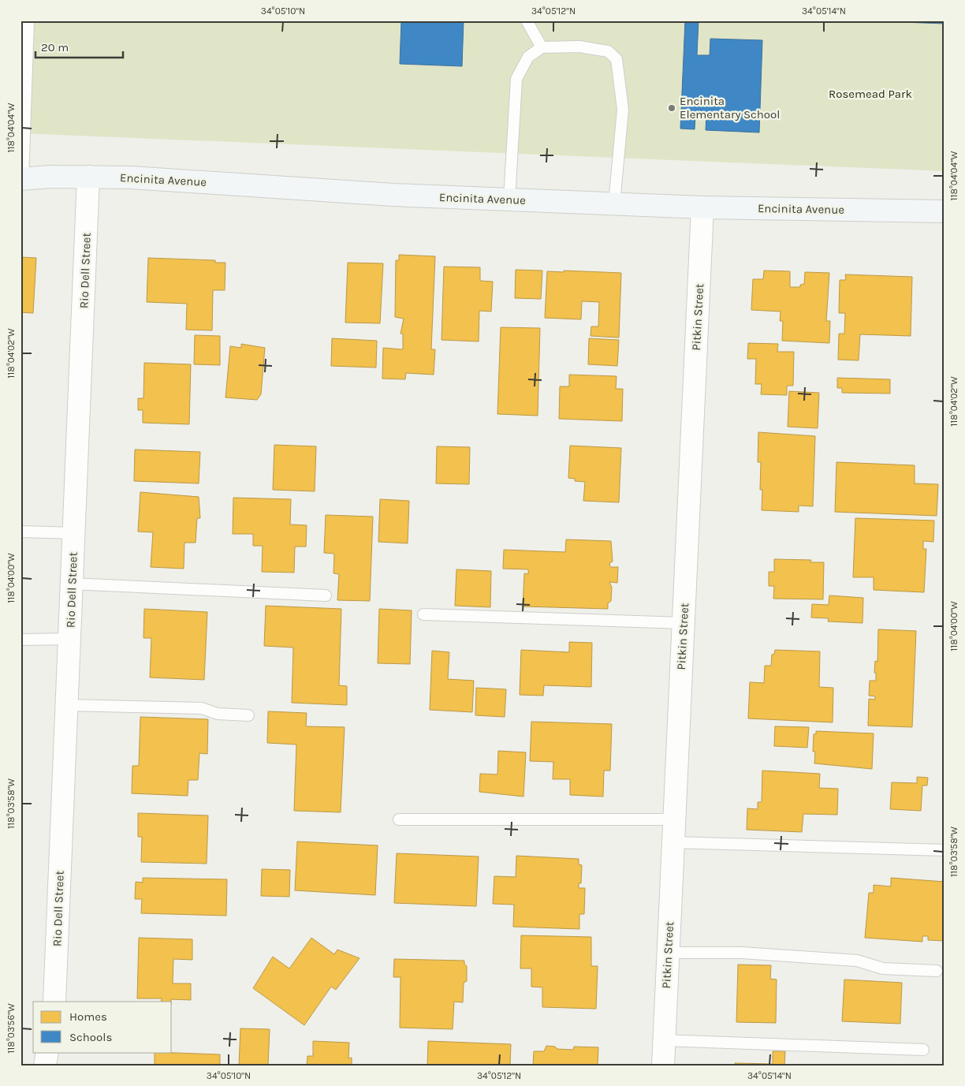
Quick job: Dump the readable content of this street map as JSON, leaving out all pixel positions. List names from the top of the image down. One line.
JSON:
{"streets":{"street":["Encinita Avenue","Rio Dell Street","Pitkin Street"]},"crossings":[["Encinita Avenue","Rio Dell Street"],["Encinita Avenue","Pitkin Street"]],"parks":["Rosemead Park"],"places":["Encinita Elementary School"],"legend":["Homes","Schools"],"scale_bar":"20 m","coordinates":["34°05'10\"N","34°05'12\"N","34°05'14\"N","118°04'04\"W","118°04'02\"W","118°04'00\"W","118°03'58\"W","118°03'56\"W"]}
